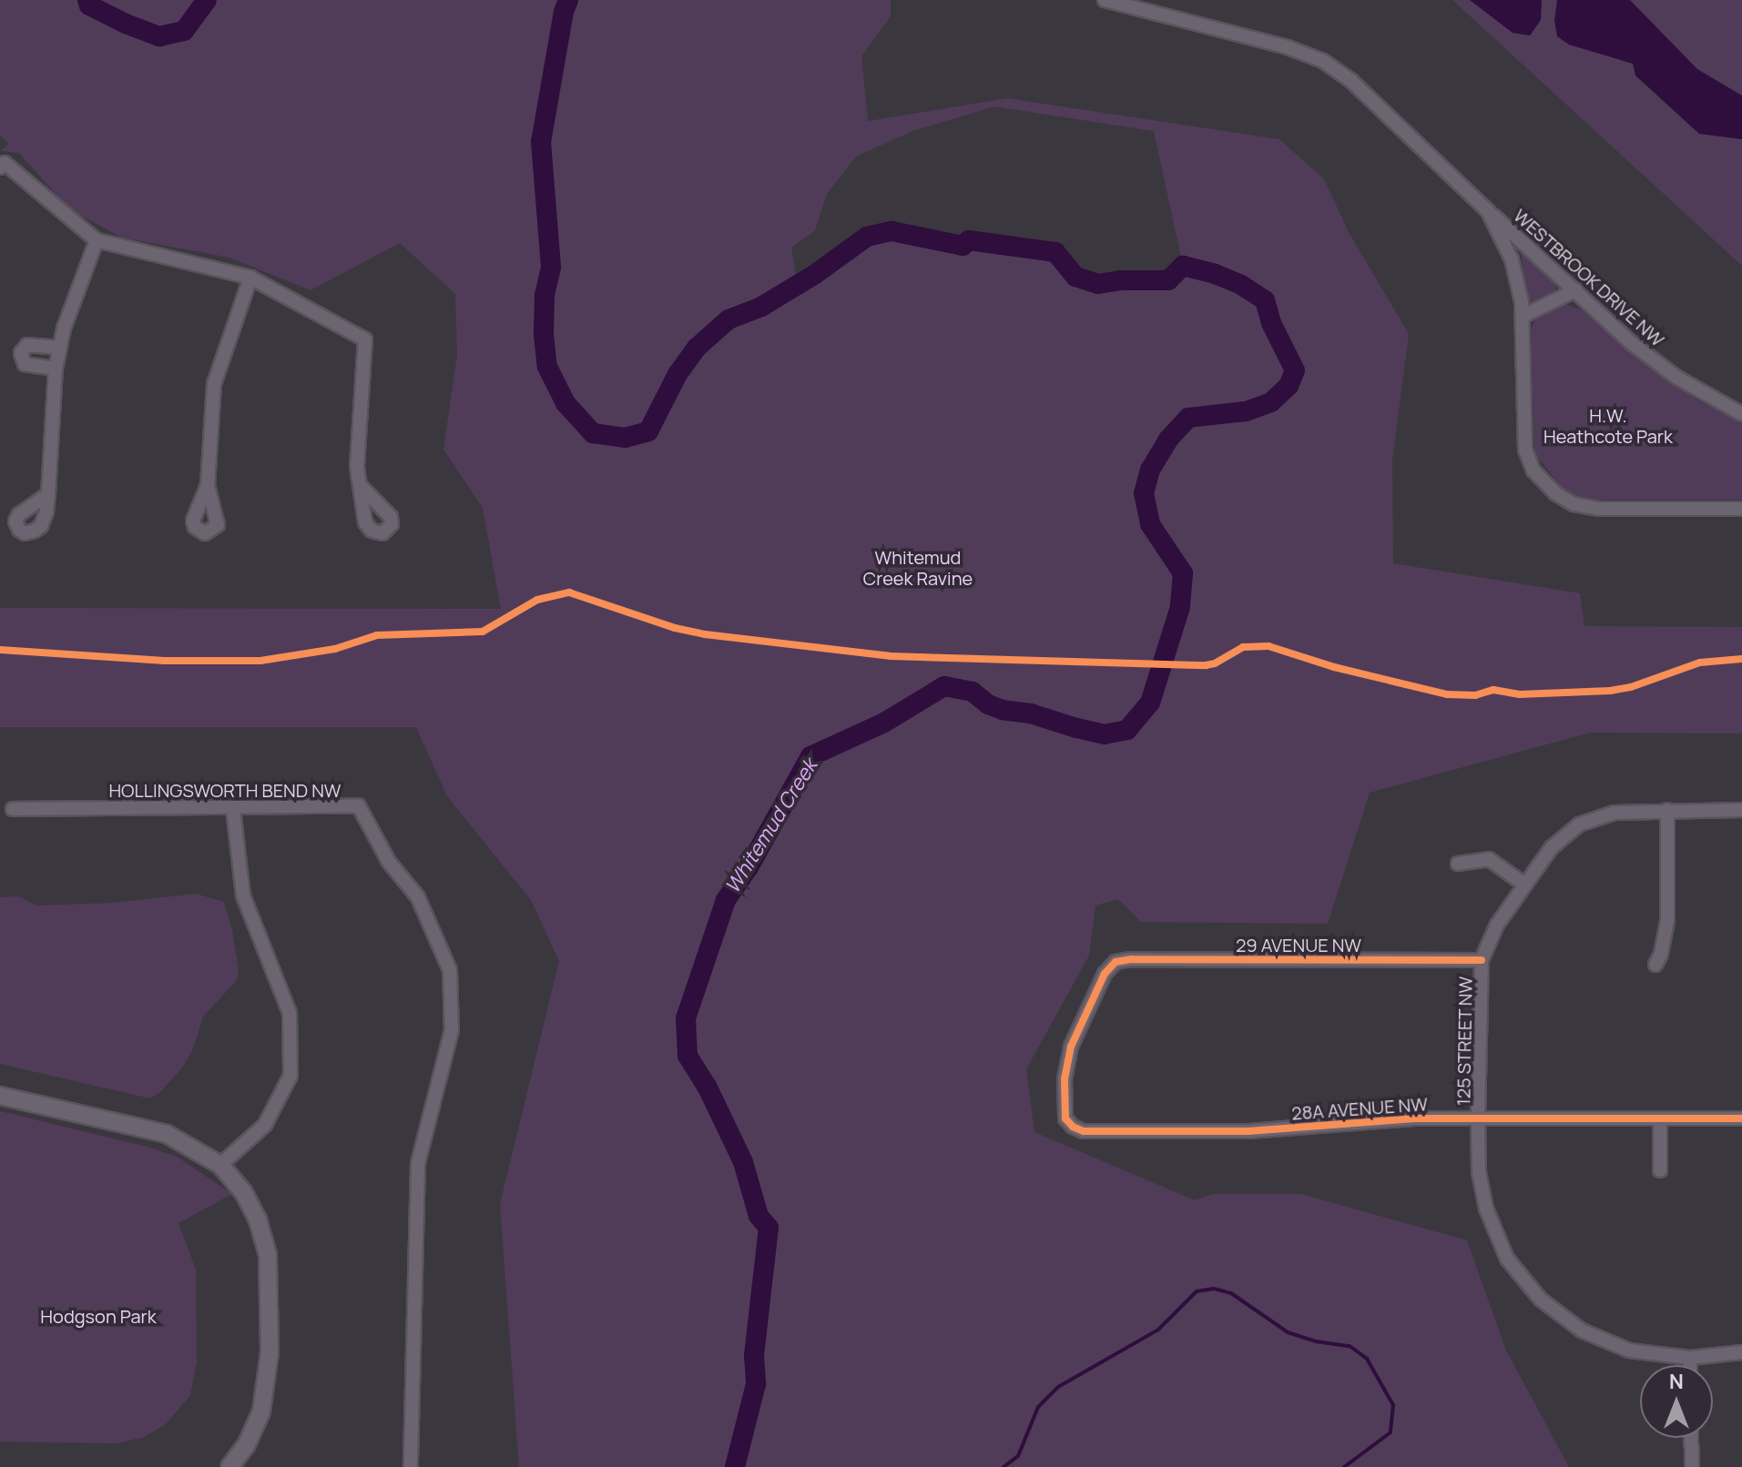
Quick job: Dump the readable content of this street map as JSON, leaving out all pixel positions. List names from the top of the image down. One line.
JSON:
{"streets":{"street":["WESTBROOK DRIVE NW","HOLLINGSWORTH BEND NW","29 AVENUE NW","125 STREET NW","28A AVENUE NW"]},"crossings":[["29 AVENUE NW","125 STREET NW"],["29 AVENUE NW","28A AVENUE NW"],["125 STREET NW","28A AVENUE NW"]],"water":["Whitemud Creek"],"parks":["H.W. Heathcote Park","Whitemud Creek Ravine","Hodgson Park"],"north":"top"}
